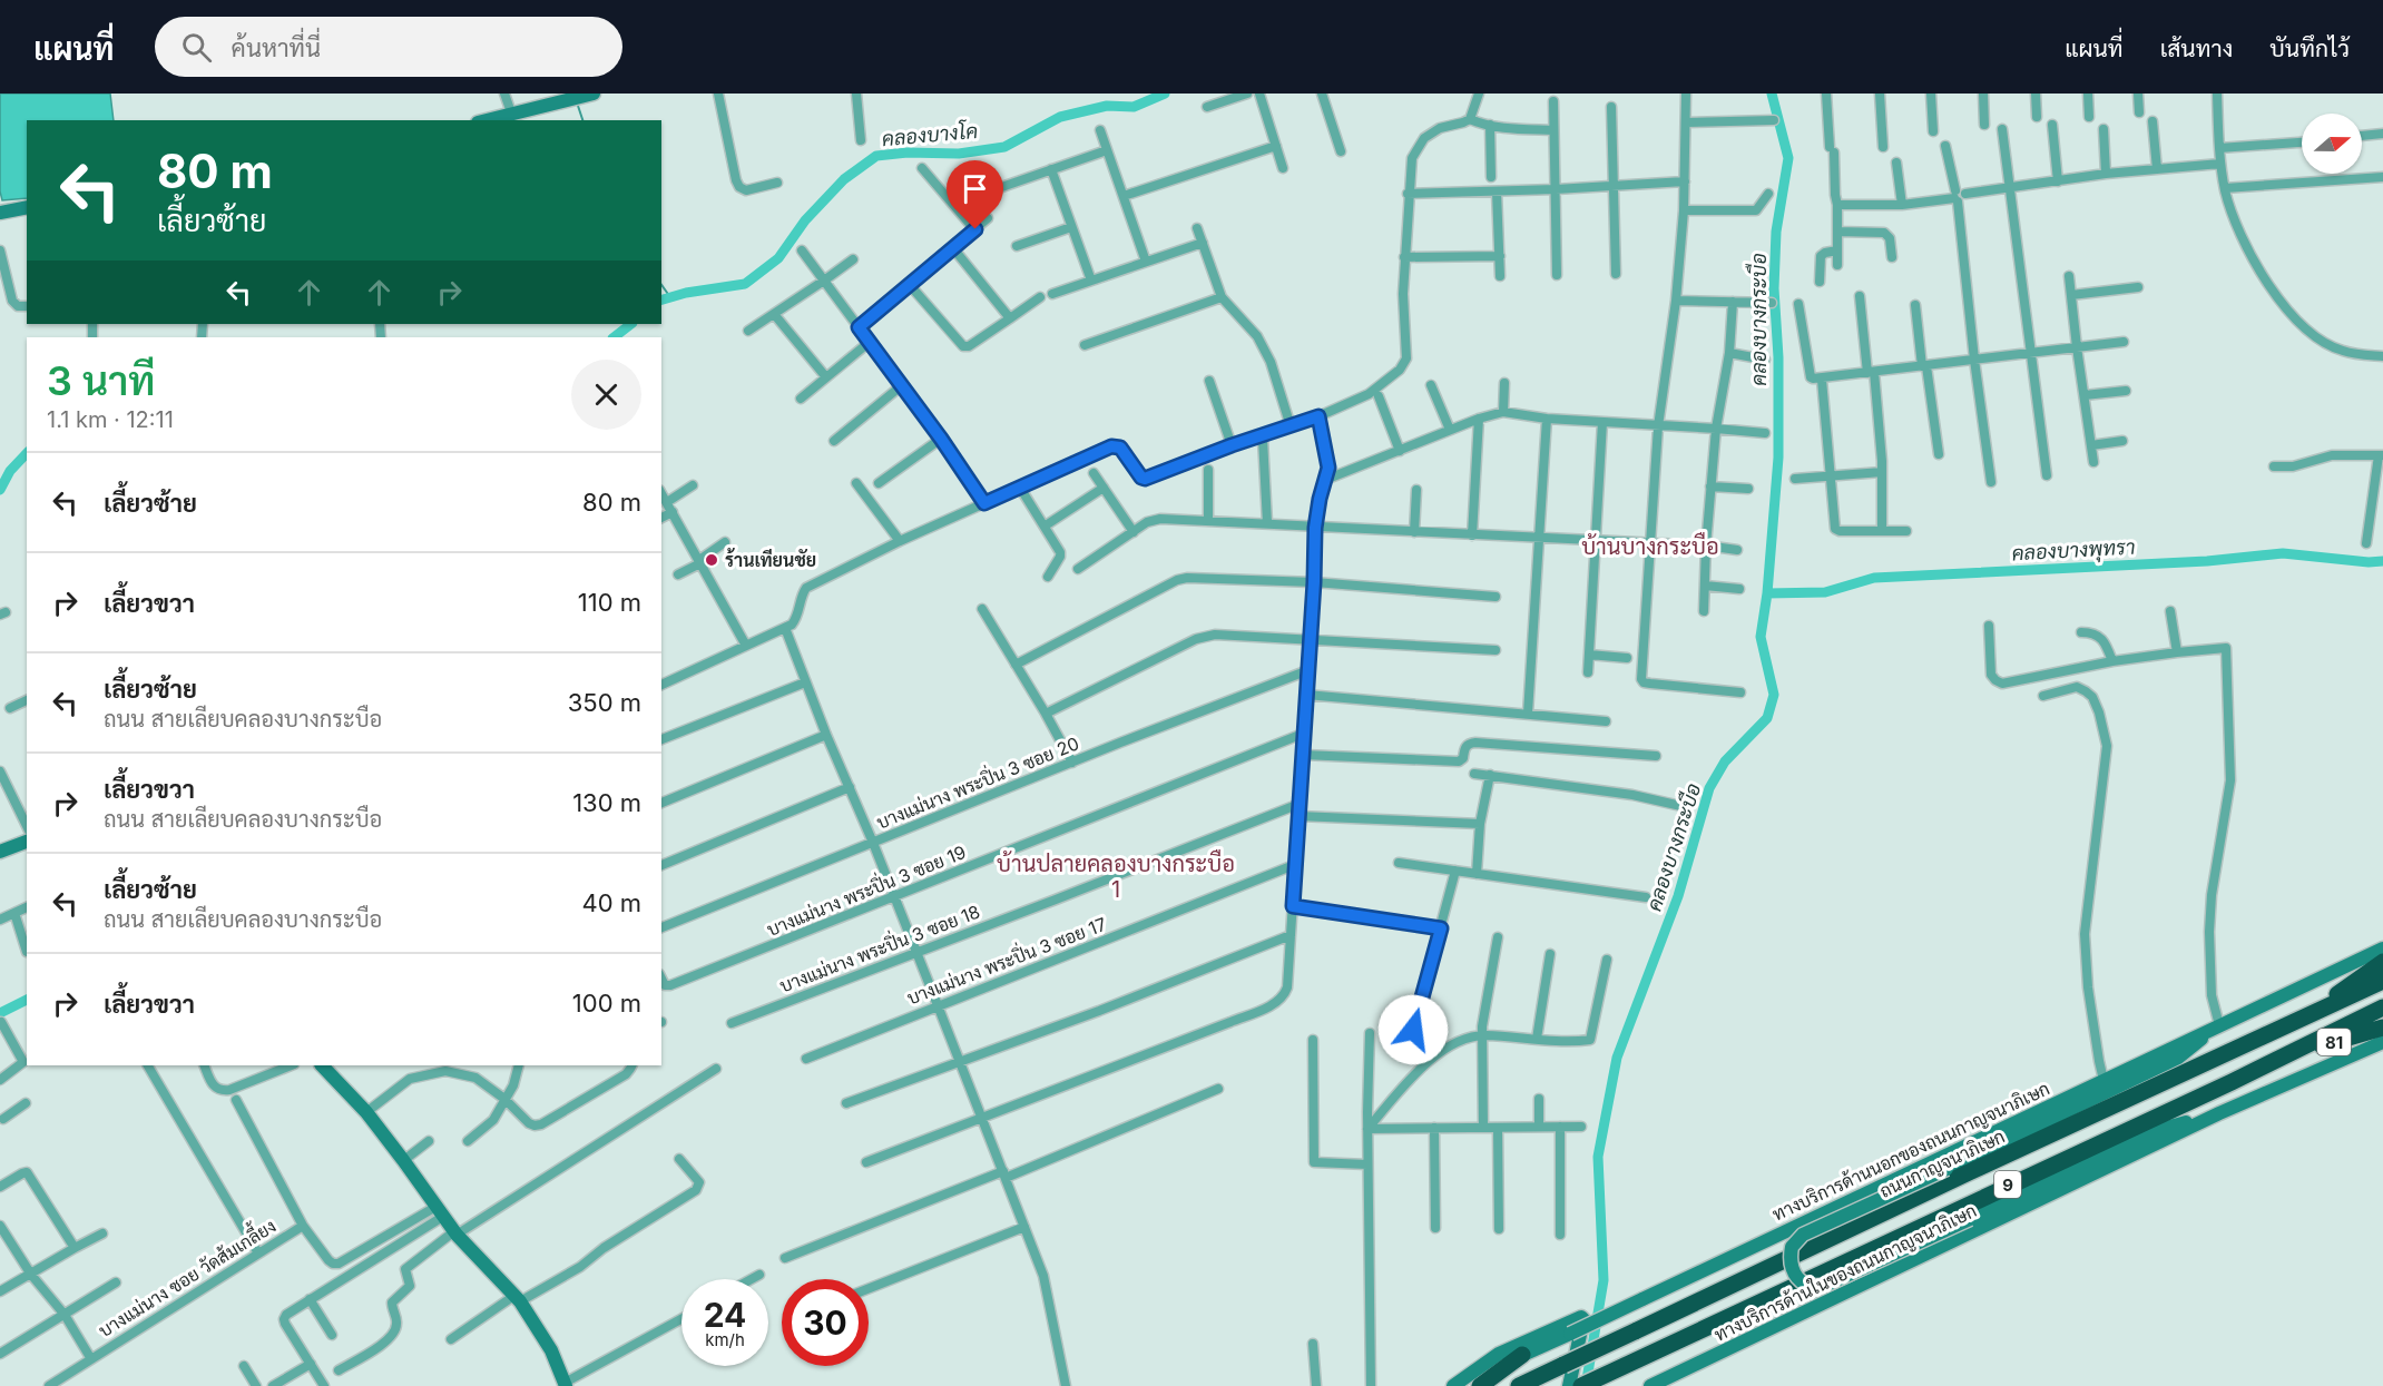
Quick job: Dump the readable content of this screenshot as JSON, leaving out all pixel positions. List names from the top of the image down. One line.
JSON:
{"streets":{"highway":["81","ถนนกาญจนาภิเษก","9"],"main road":["ทางบริการด้านนอกของถนนกาญจนาภิเษก","ทางบริการด้านในของถนนกาญจนาภิเษก"],"street":["บางแม่นาง พระปิ่น 3 ซอย 20","บางแม่นาง พระปิ่น 3 ซอย 19","บางแม่นาง พระปิ่น 3 ซอย 18","บางแม่นาง พระปิ่น 3 ซอย 17","บางแม่นาง ซอย วัดส้มเกลี้ยง"]},"crossings":[["81","ถนนกาญจนาภิเษก"],["81","9"]],"districts":["บ้านบางกระบือ","บ้านปลายคลองบางกระบือ 1"],"water":["คลองบางโค","คลองบางกระบือ","คลองบางพุทรา"],"places":["ร้านเทียนชัย"],"north":"right","page":{"header":"แผนที่","search":"ค้นหาที่นี่","nav":["แผนที่","เส้นทาง","บันทึกไว้"],"turn":["80 m","เลี้ยวซ้าย"],"heading":["3 นาที","1.1 km · 12:11"],"list":[{"name":"เลี้ยวซ้าย","value":"80 m"},{"name":"เลี้ยวขวา","value":"110 m"},{"name":"เลี้ยวซ้าย","note":"ถนน สายเลียบคลองบางกระบือ","value":"350 m"},{"name":"เลี้ยวขวา","note":"ถนน สายเลียบคลองบางกระบือ","value":"130 m"},{"name":"เลี้ยวซ้าย","note":"ถนน สายเลียบคลองบางกระบือ","value":"40 m"},{"name":"เลี้ยวขวา","value":"100 m"}],"speed":"24 km/h","limit":"30"}}
